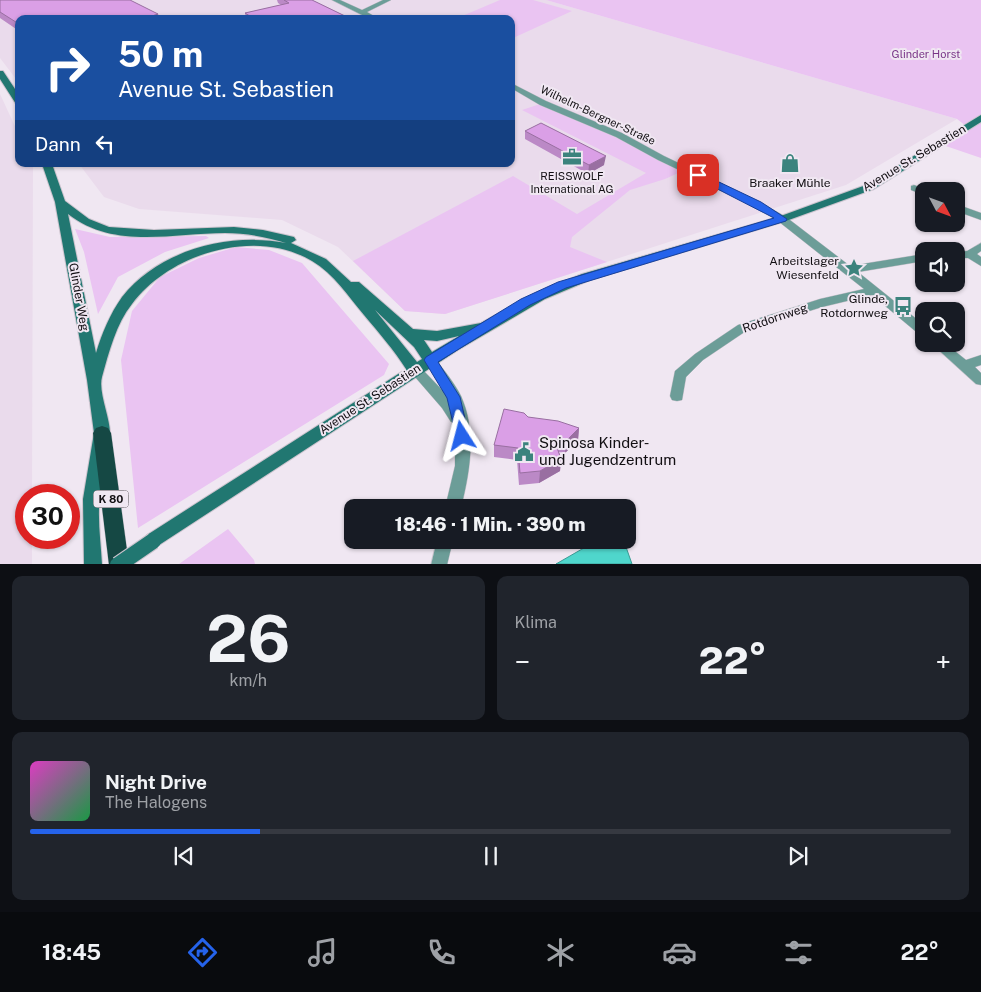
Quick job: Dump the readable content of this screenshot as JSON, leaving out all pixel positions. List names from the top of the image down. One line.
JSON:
{"streets":{"highway":["K 80"],"main road":["Avenue St. Sebastien","Glinder Weg"],"street":["Wilhelm-Bergner-Straße","Rotdornweg"]},"crossings":[["Wilhelm-Bergner-Straße","Avenue St. Sebastien"],["Wilhelm-Bergner-Straße","Rotdornweg"],["Avenue St. Sebastien","K 80"],["Glinder Weg","K 80"]],"parks":["Glinder Horst"],"places":{"office":["REISSWOLF International AG"],"shop":["Braaker Mühle"],"place":["Arbeitslager Wiesenfeld"],"bus stop":["Glinde, Rotdornweg"],"public building":["Spinosa Kinder- und Jugendzentrum"]},"north":"bottom right","page":{"turn":["50 m","Avenue St. Sebastien"],"then":"Dann","limit":"30","trip":"18:46 · 1 Min. · 390 m","tile":[["26","km/h"],"Klima"],"heat":["−","22°","+"],"song":["Night Drive","The Halogens"],"tabs":["18:45","22°"]}}
